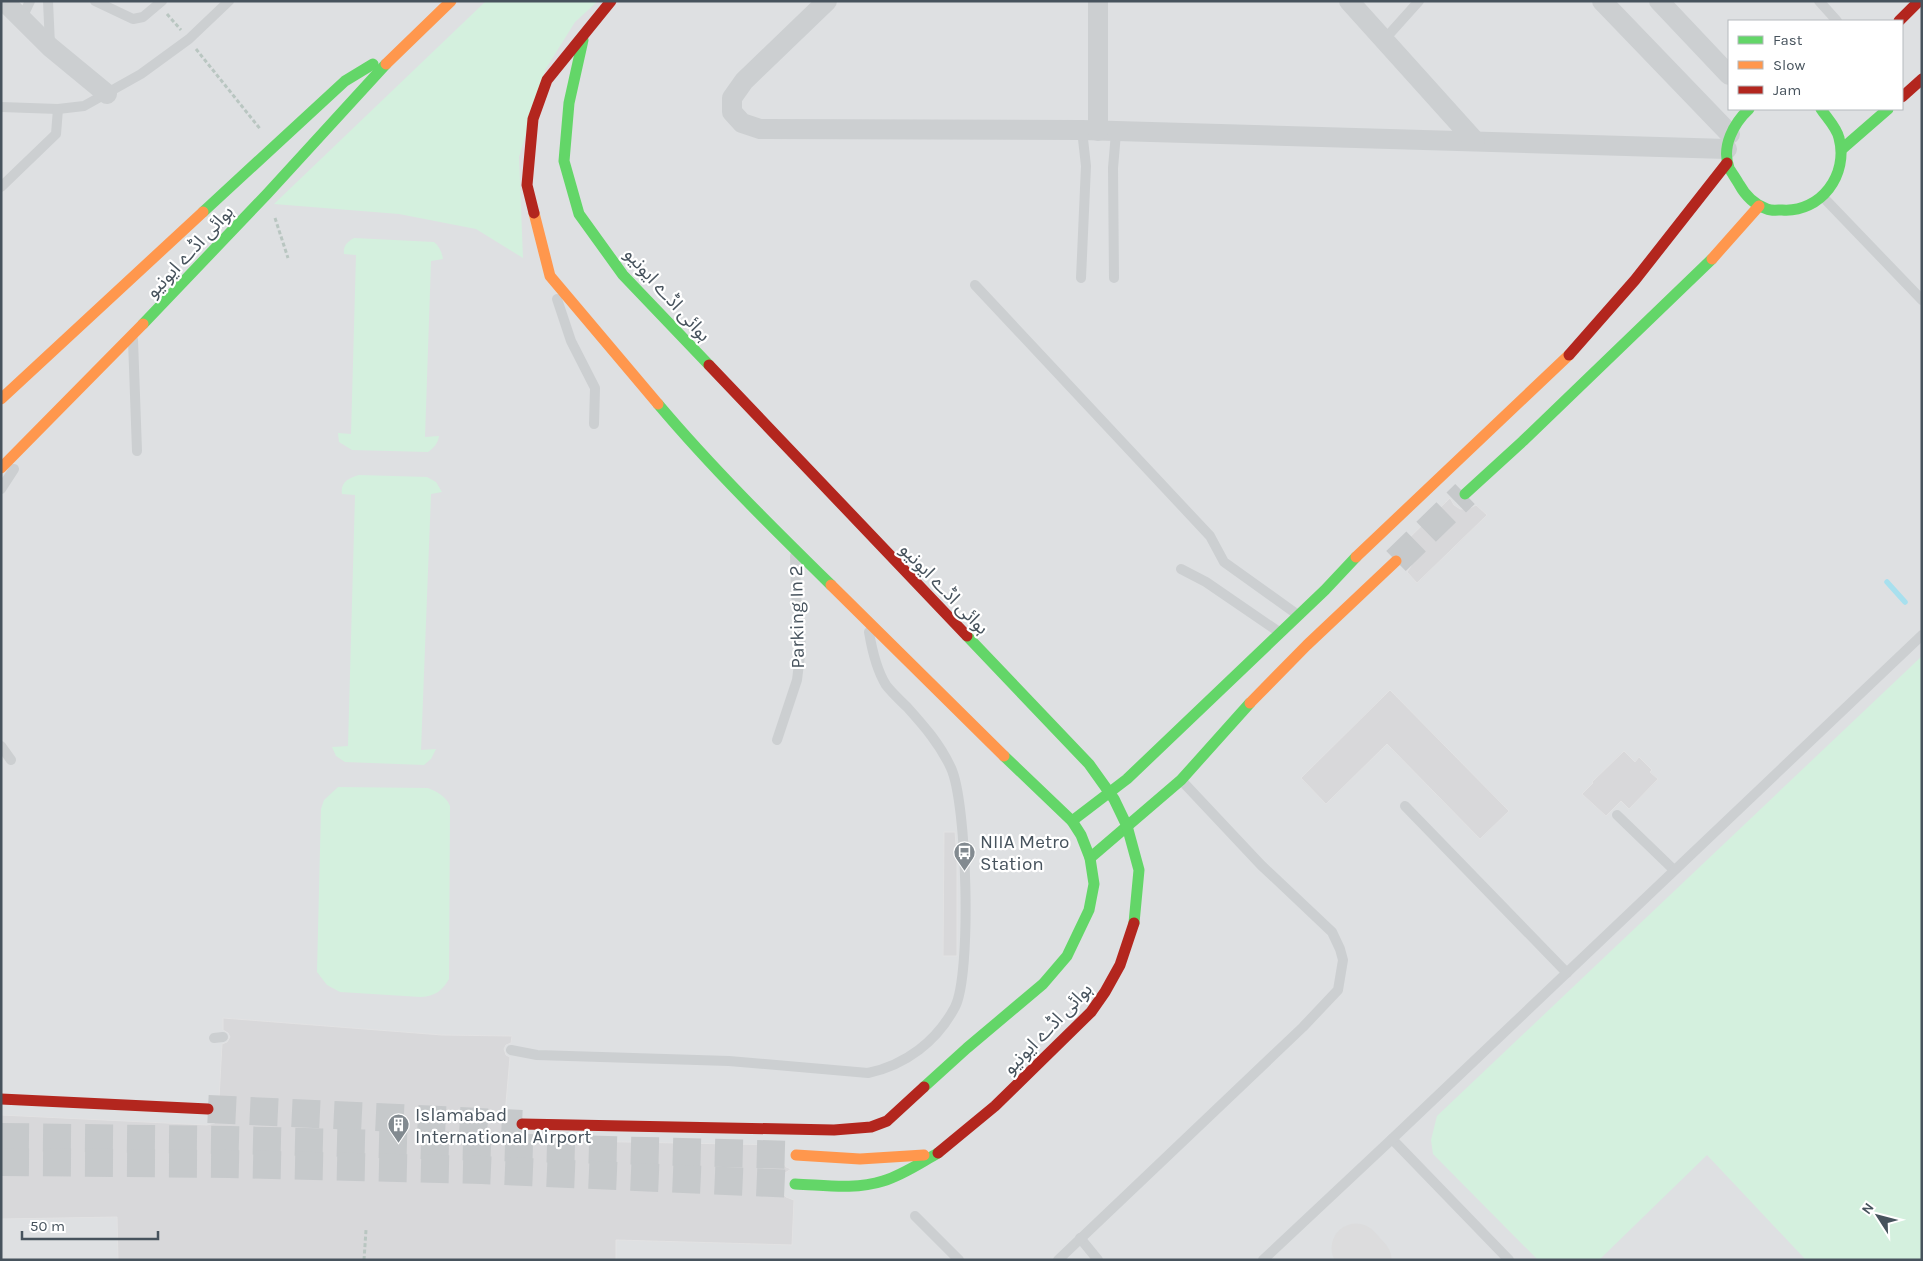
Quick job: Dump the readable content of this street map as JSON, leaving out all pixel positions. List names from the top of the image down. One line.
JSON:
{"streets":{"main road":["ہوائی اڈے ایونیو"],"lane":["Parking In 2"]},"crossings":[["ہوائی اڈے ایونیو","Parking In 2"]],"places":{"bus stop":["NIIA Metro Station"],"building":["Islamabad International Airport"]},"legend":["Fast","Slow","Jam"],"scale_bar":"50 m","north":"top left"}
